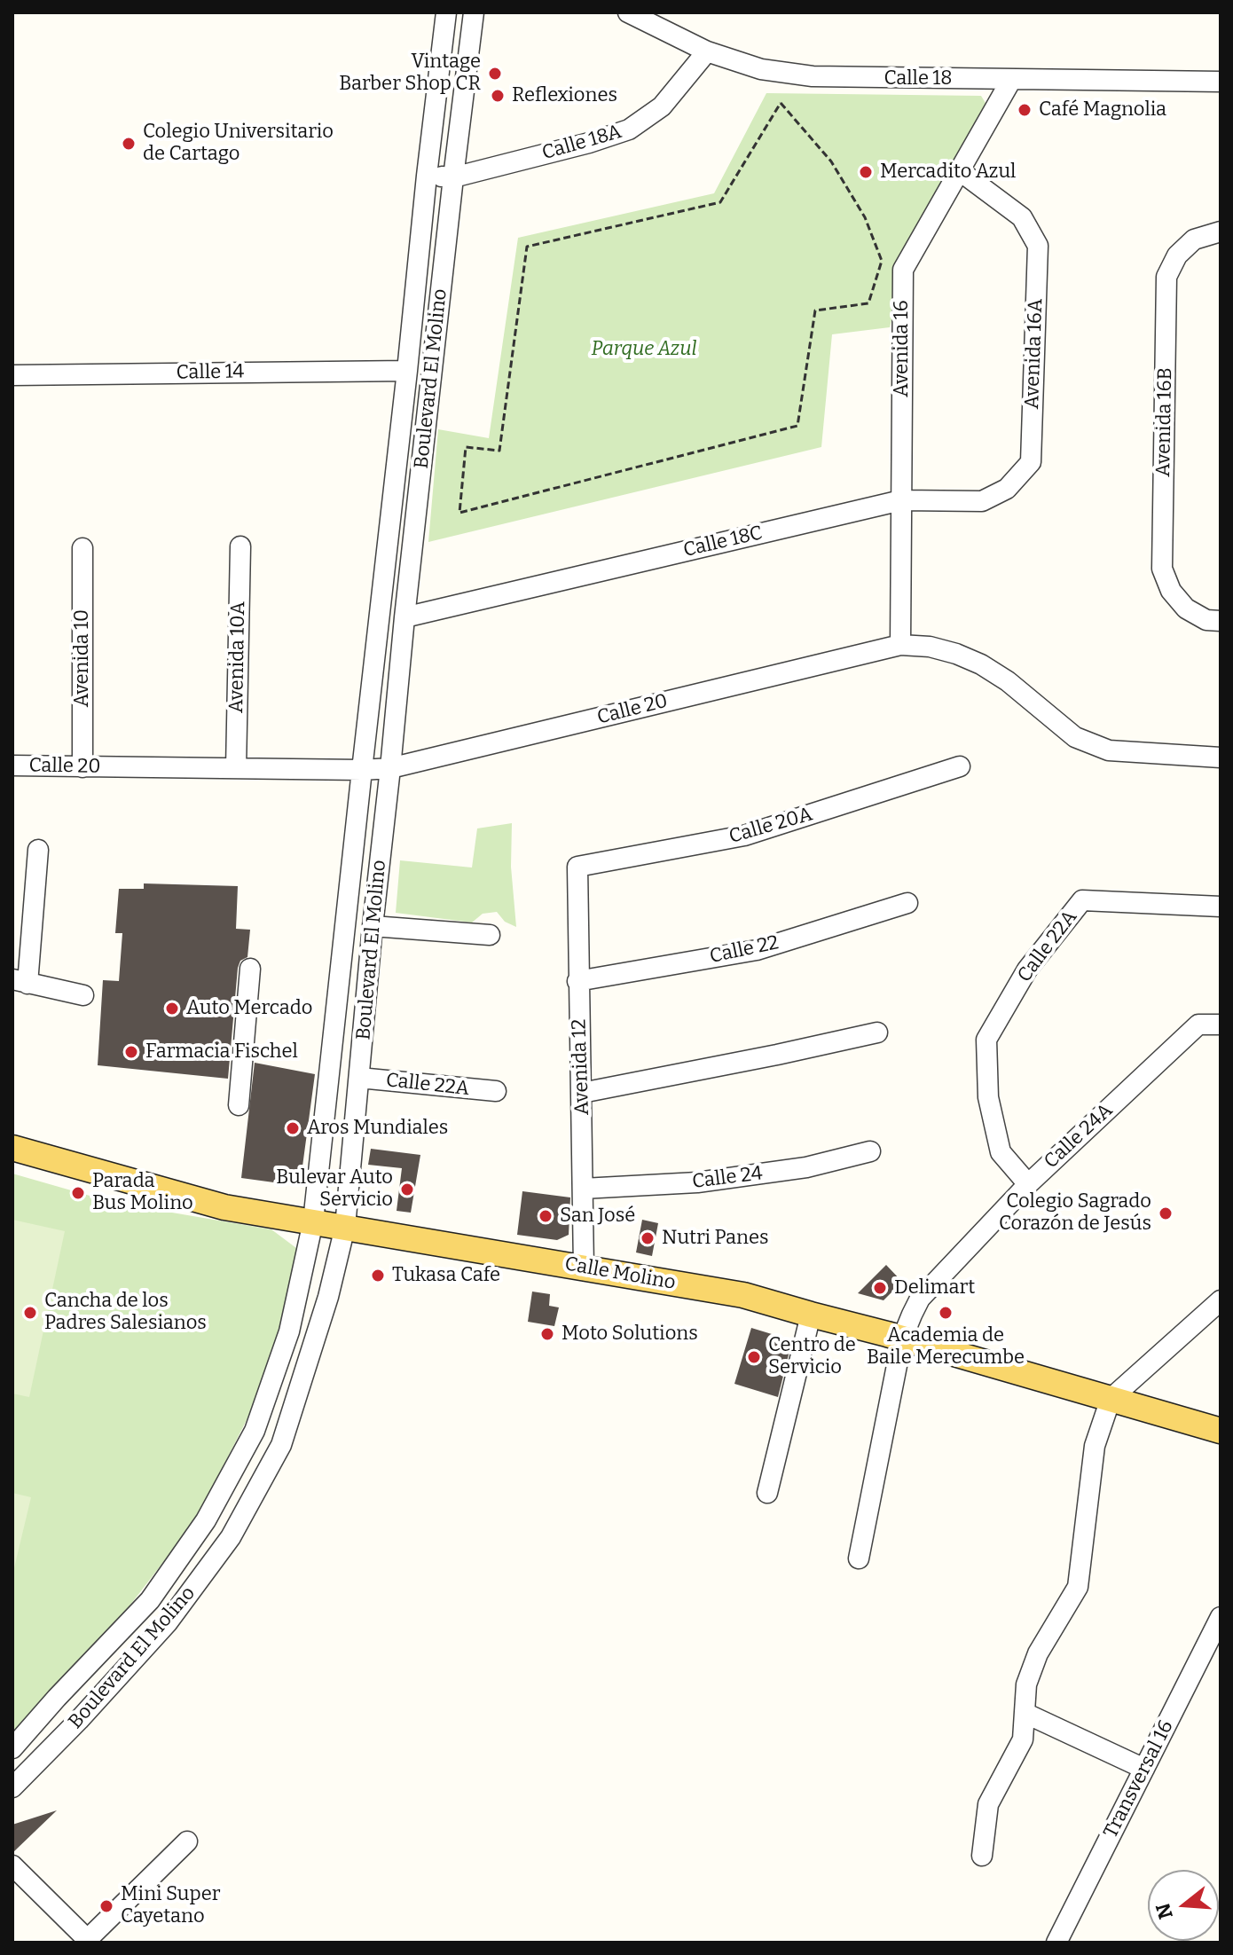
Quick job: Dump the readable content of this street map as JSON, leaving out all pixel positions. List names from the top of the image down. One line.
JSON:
{"streets":{"main road":["Calle Molino"],"street":["Calle 18","Calle 18A","Avenida 16","Avenida 16A","Calle 14","Boulevard El Molino","Avenida 16B","Calle 18C","Avenida 10A","Avenida 10","Calle 20","Calle 20A","Calle 22A","Calle 22","Avenida 12","Calle 24A","Calle 24","Transversal 16"]},"crossings":[["Calle 18","Calle 18A"],["Calle 18","Avenida 16"],["Calle 18A","Boulevard El Molino"],["Avenida 16","Avenida 16A"],["Avenida 16","Calle 18C"],["Avenida 16","Calle 20"],["Avenida 16A","Calle 18C"],["Calle 14","Boulevard El Molino"],["Boulevard El Molino","Calle 18C"],["Boulevard El Molino","Calle 20"],["Boulevard El Molino","Calle 22A"],["Boulevard El Molino","Calle Molino"],["Avenida 10A","Calle 20"],["Avenida 10","Calle 20"],["Calle 20A","Avenida 12"],["Calle 22A","Calle 24A"],["Calle 22","Avenida 12"],["Avenida 12","Calle 24"],["Avenida 12","Calle Molino"],["Calle 24A","Calle Molino"]],"parks":["Parque Azul"],"places":["Vintage Barber Shop CR","Reflexiones","Café Magnolia","Colegio Universitario de Cartago","Mercadito Azul","Auto Mercado","Farmacia Fischel","Aros Mundiales","Bulevar Auto Servicio","Parada Bus Molino","Colegio Sagrado Corazón de Jesús","San José","Nutri Panes","Tukasa Cafe","Delimart","Cancha de los Padres Salesianos","Academia de Baile Merecumbe","Moto Solutions","Centro de Servicio","Mini Super Cayetano"],"north":"left"}
